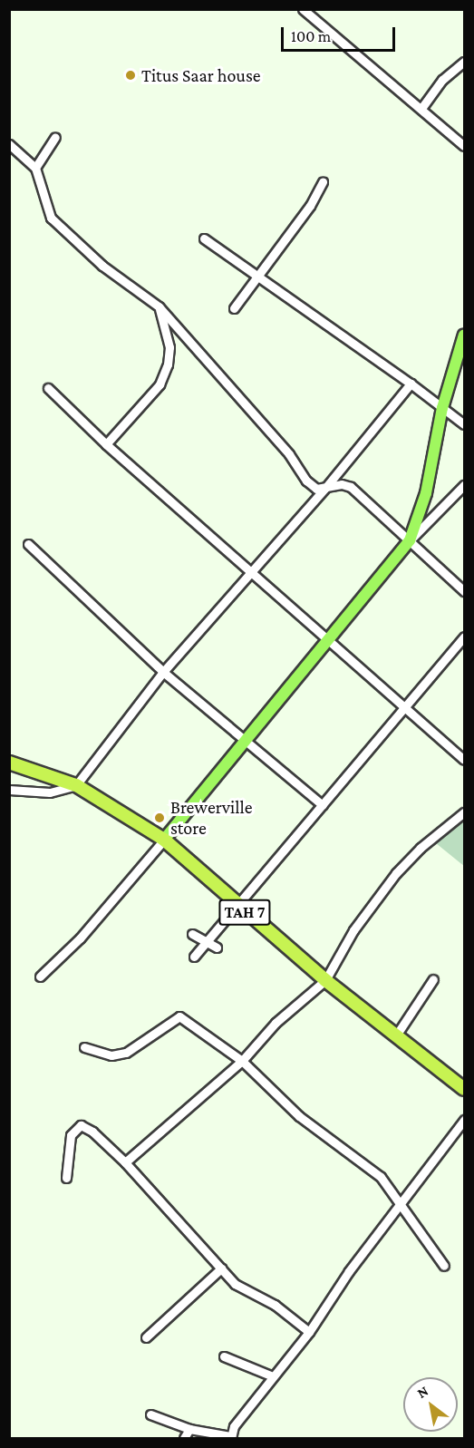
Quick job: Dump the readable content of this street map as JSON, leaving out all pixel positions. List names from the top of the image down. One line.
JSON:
{"streets":{"highway":["TAH 7"]},"places":["Titus Saar house","Brewerville store"],"scale_bar":"100 m","north":"top left"}
